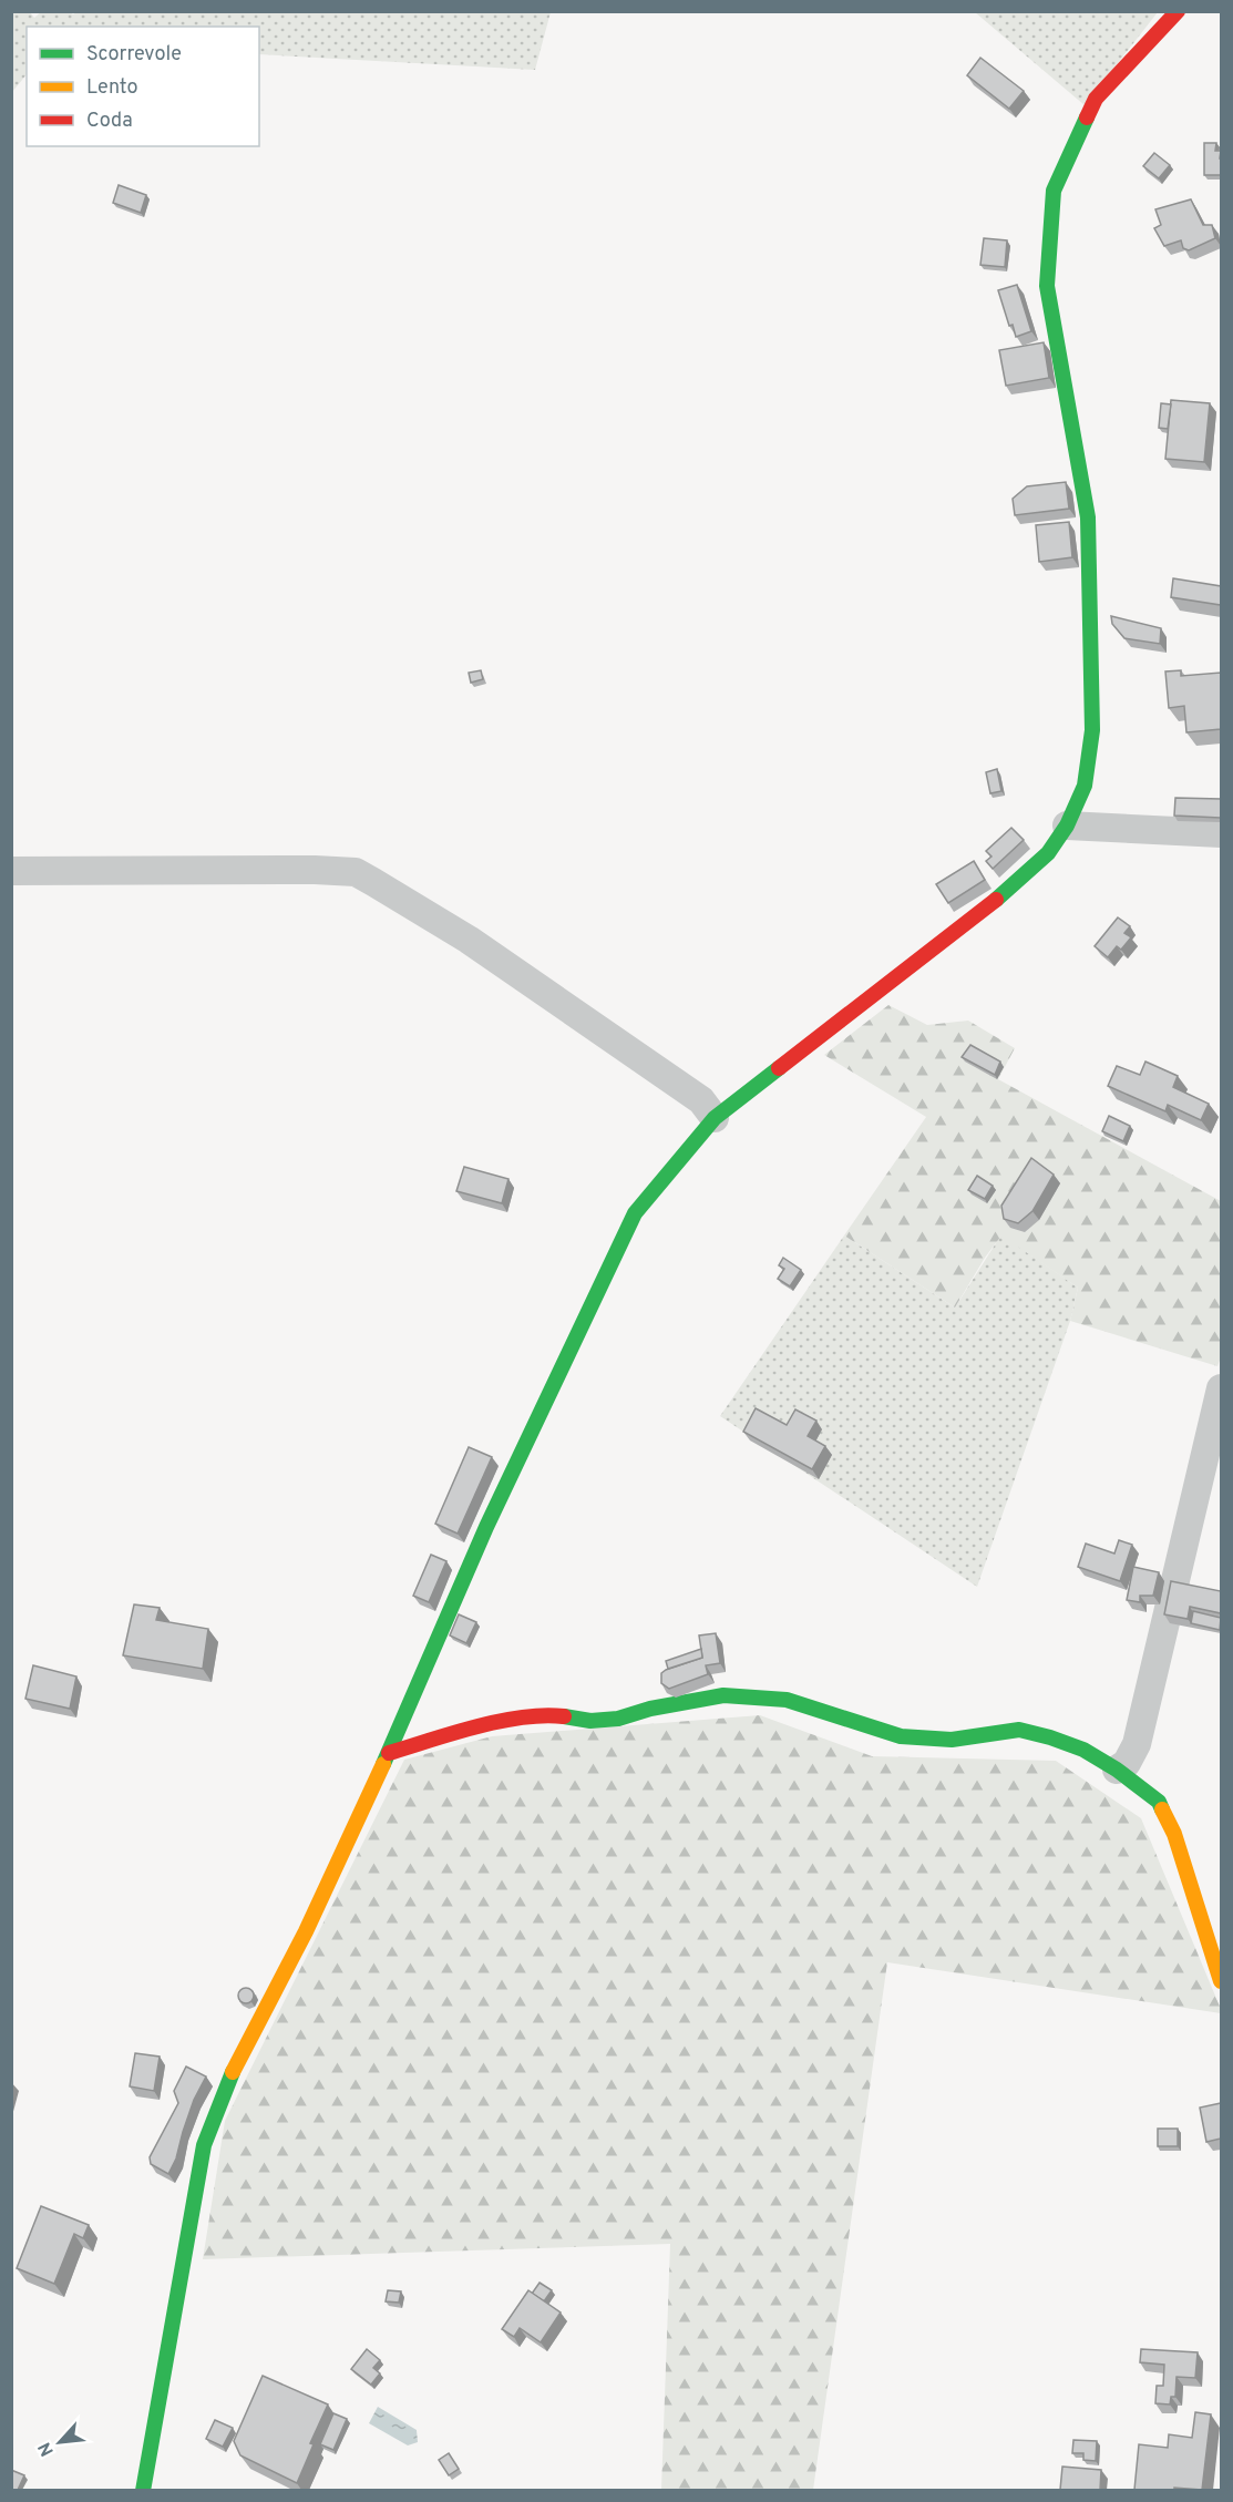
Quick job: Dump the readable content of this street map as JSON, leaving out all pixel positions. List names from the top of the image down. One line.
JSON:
{"legend":["Scorrevole","Lento","Coda"],"north":"bottom left"}
